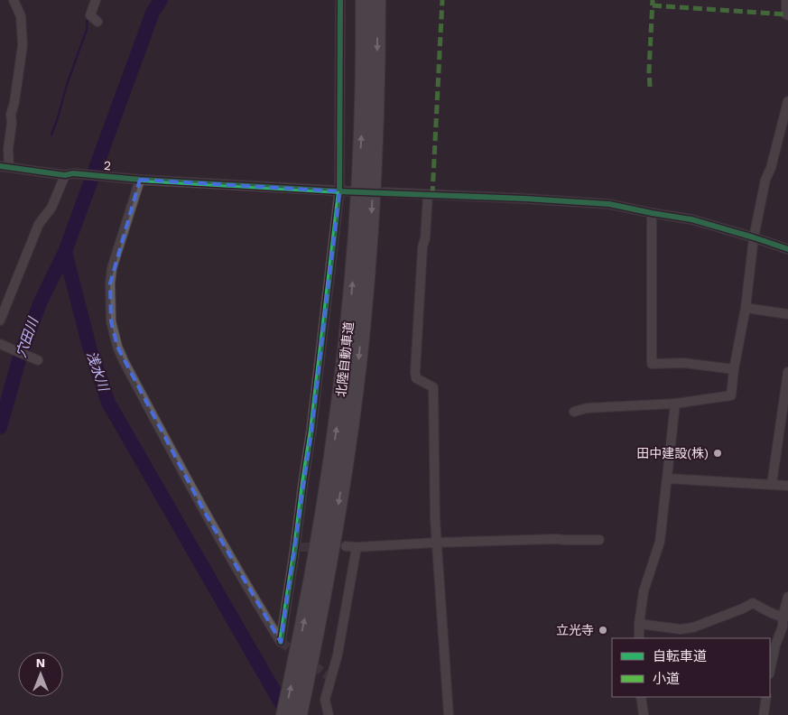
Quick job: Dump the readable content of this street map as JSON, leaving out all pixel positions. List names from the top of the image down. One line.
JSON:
{"streets":{"highway":["北陸自動車道"],"street":["2"]},"water":["穴田川","浅水川"],"places":["田中建設(株)","立光寺"],"legend":["自転車道","小道"],"north":"top"}
